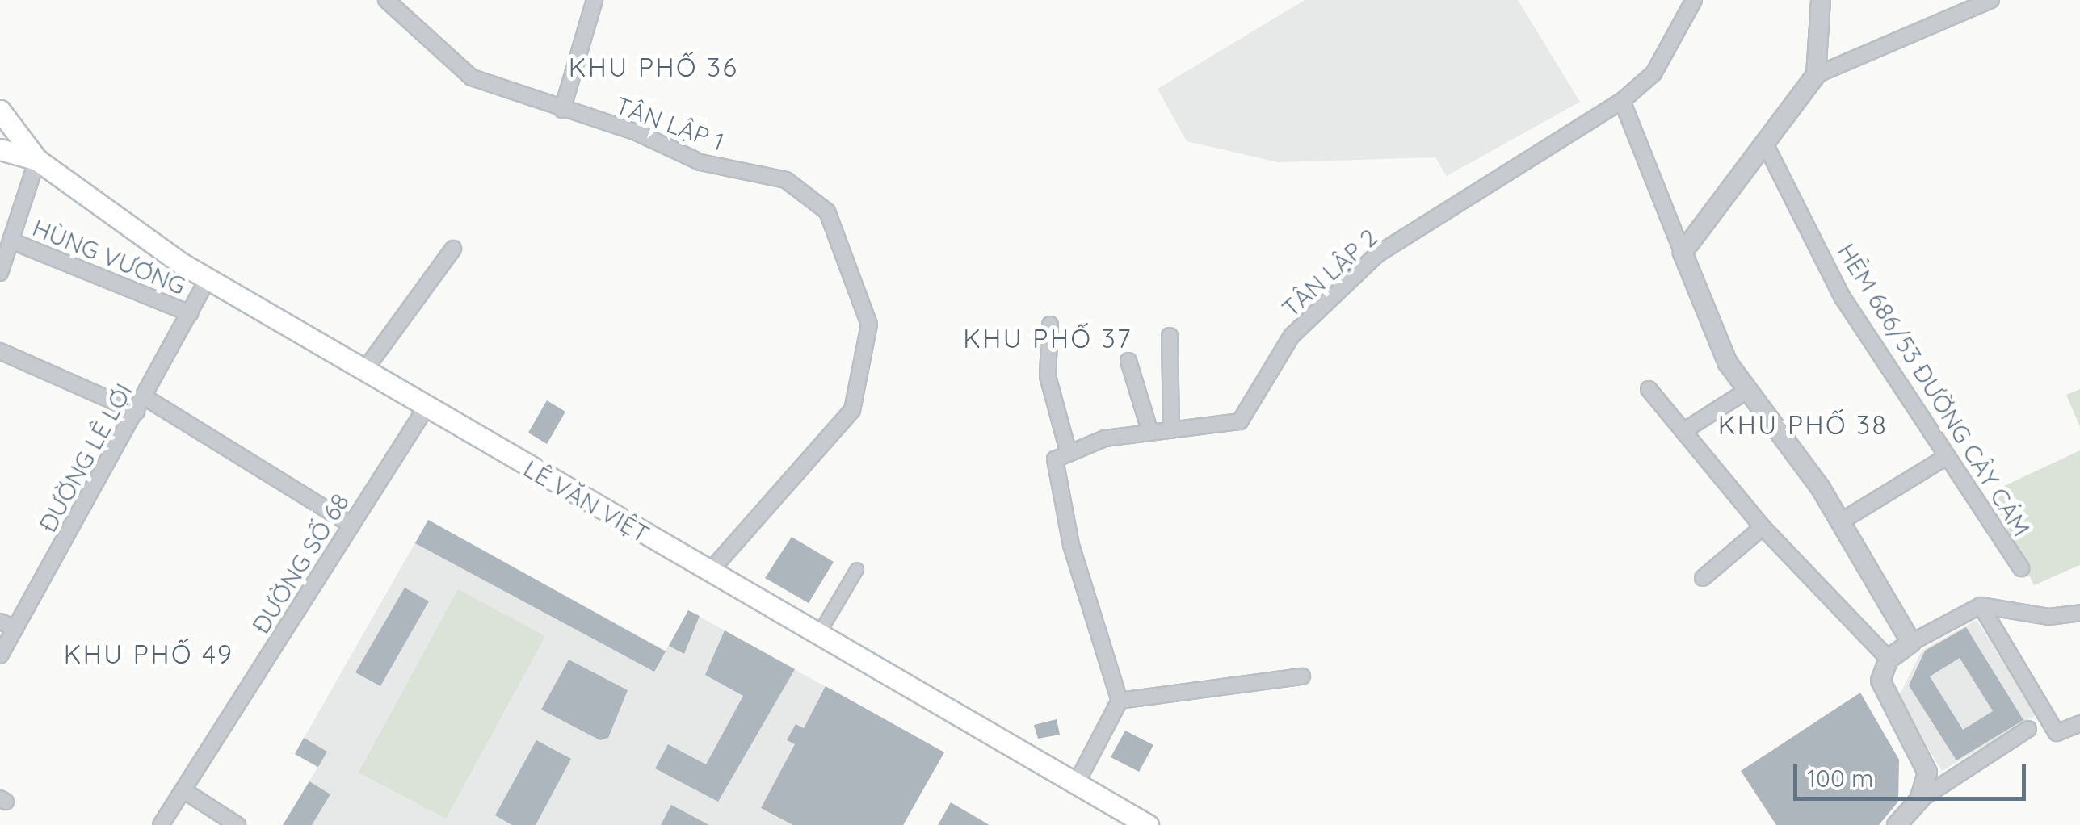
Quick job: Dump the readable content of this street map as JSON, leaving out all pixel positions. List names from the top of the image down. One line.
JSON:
{"streets":{"main road":["LÊ VĂN VIỆT"],"street":["TÂN LẬP 1","HÙNG VƯƠNG","TÂN LẬP 2","HẺM 686/53 ĐƯỜNG CÂY CÁM","ĐƯỜNG LÊ LỢI","ĐƯỜNG SỐ 68"]},"crossings":[["TÂN LẬP 1","LÊ VĂN VIỆT"],["HÙNG VƯƠNG","ĐƯỜNG LÊ LỢI"],["ĐƯỜNG LÊ LỢI","LÊ VĂN VIỆT"],["LÊ VĂN VIỆT","ĐƯỜNG SỐ 68"]],"districts":["KHU PHỐ 36","KHU PHỐ 37","KHU PHỐ 38","KHU PHỐ 49"],"scale_bar":"100 m"}
